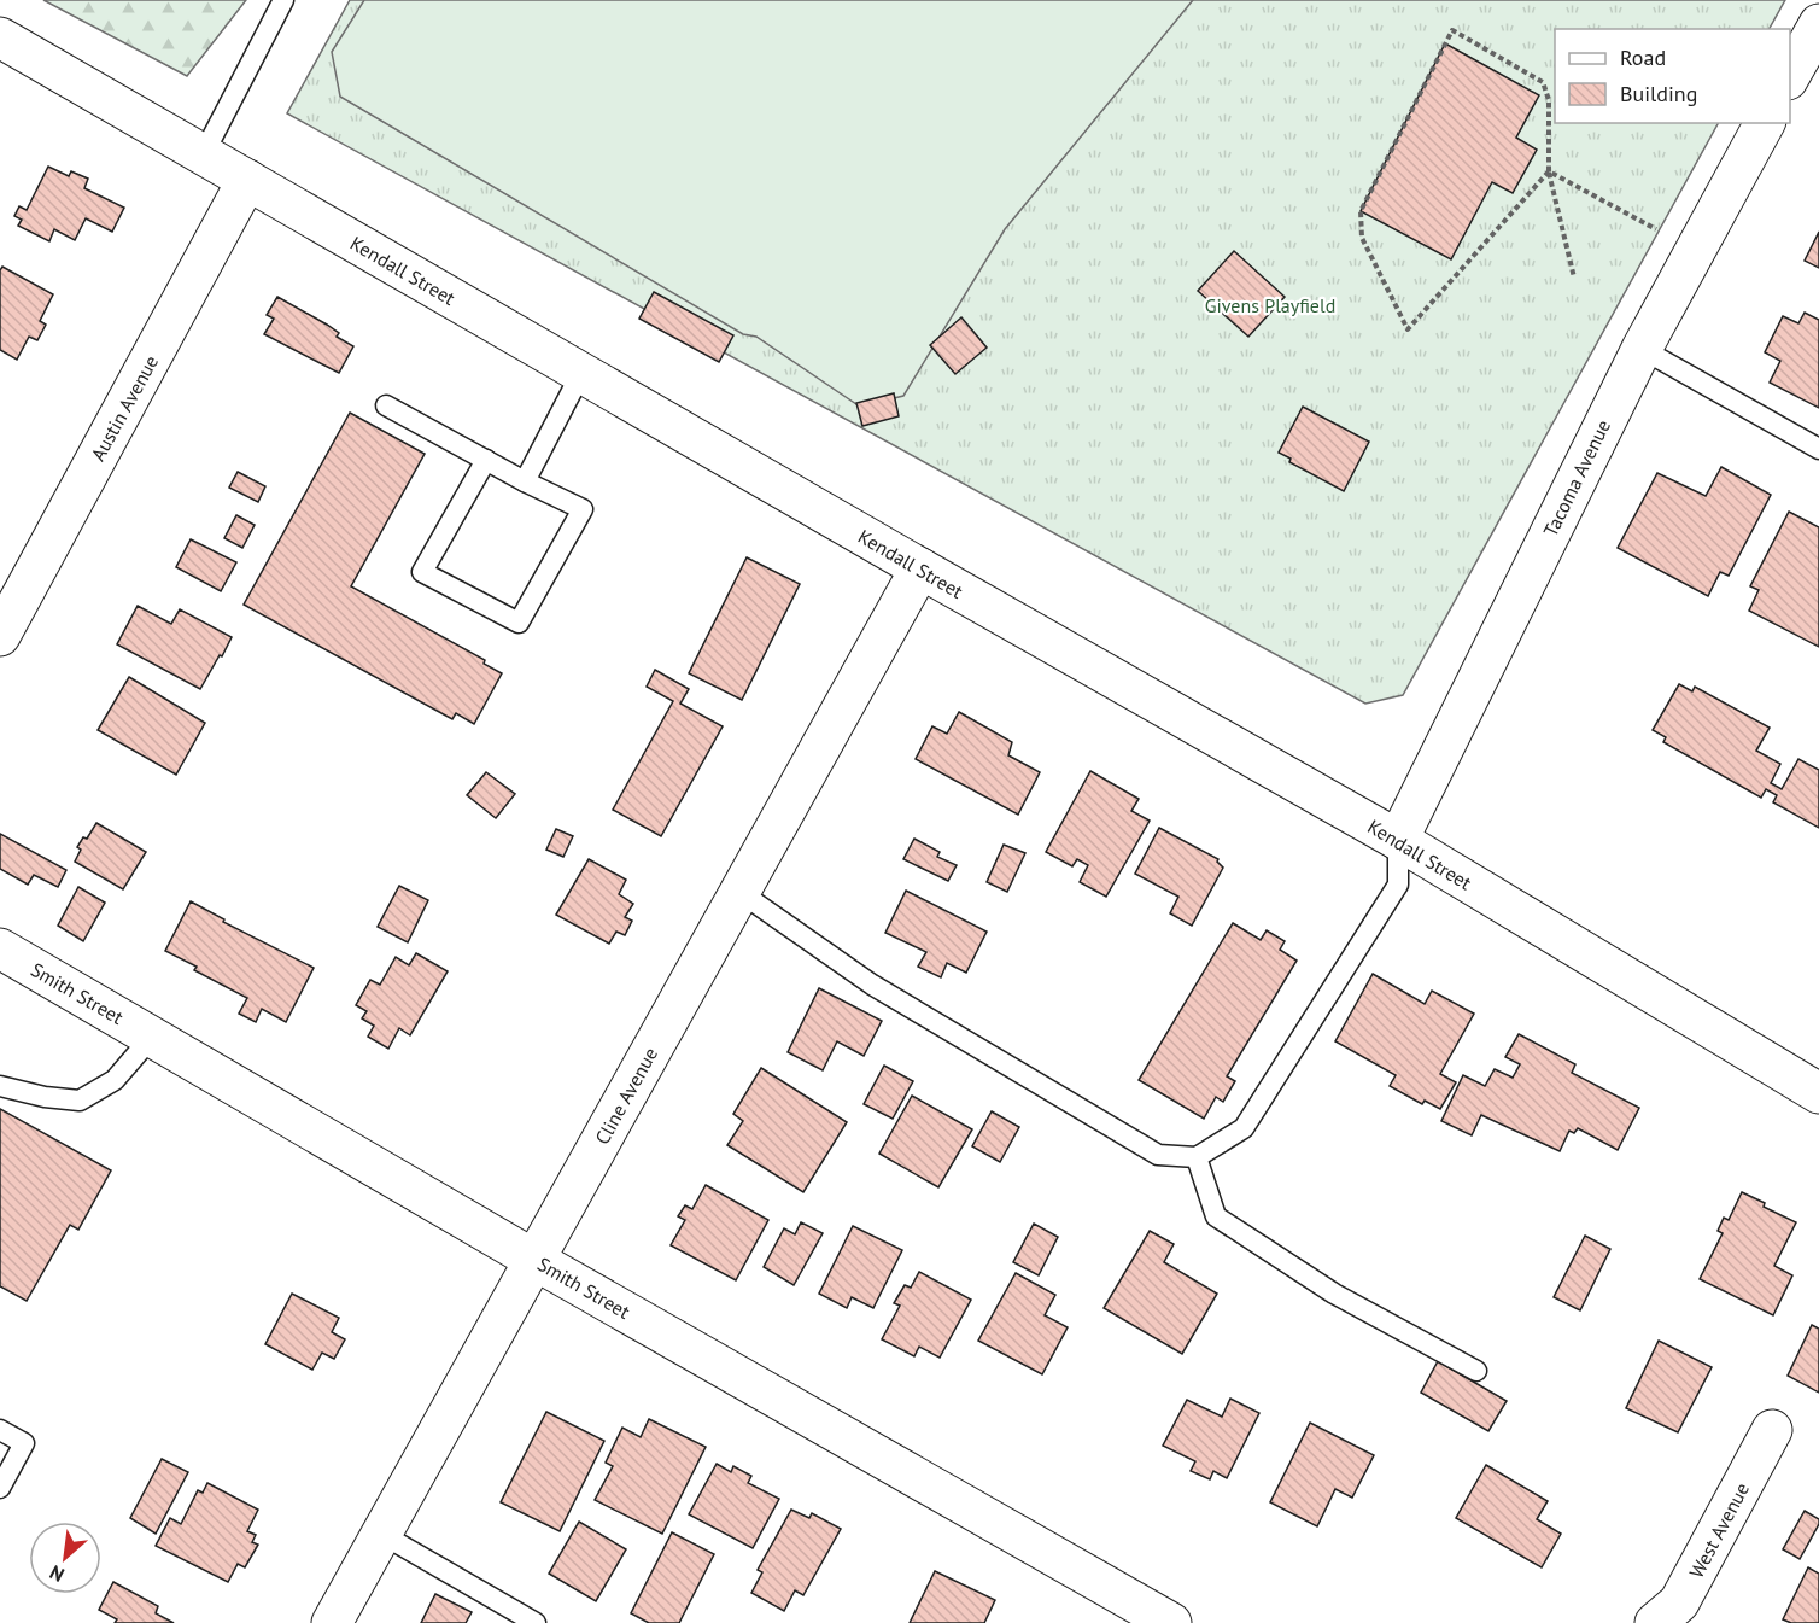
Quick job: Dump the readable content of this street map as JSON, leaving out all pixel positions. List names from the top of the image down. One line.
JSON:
{"streets":{"street":["Kendall Street","Austin Avenue","Tacoma Avenue","Smith Street","Cline Avenue","West Avenue"]},"crossings":[["Kendall Street","Austin Avenue"],["Kendall Street","Tacoma Avenue"],["Kendall Street","Cline Avenue"],["Smith Street","Cline Avenue"]],"parks":["Givens Playfield"],"legend":["Road","Building"],"north":"bottom left"}
